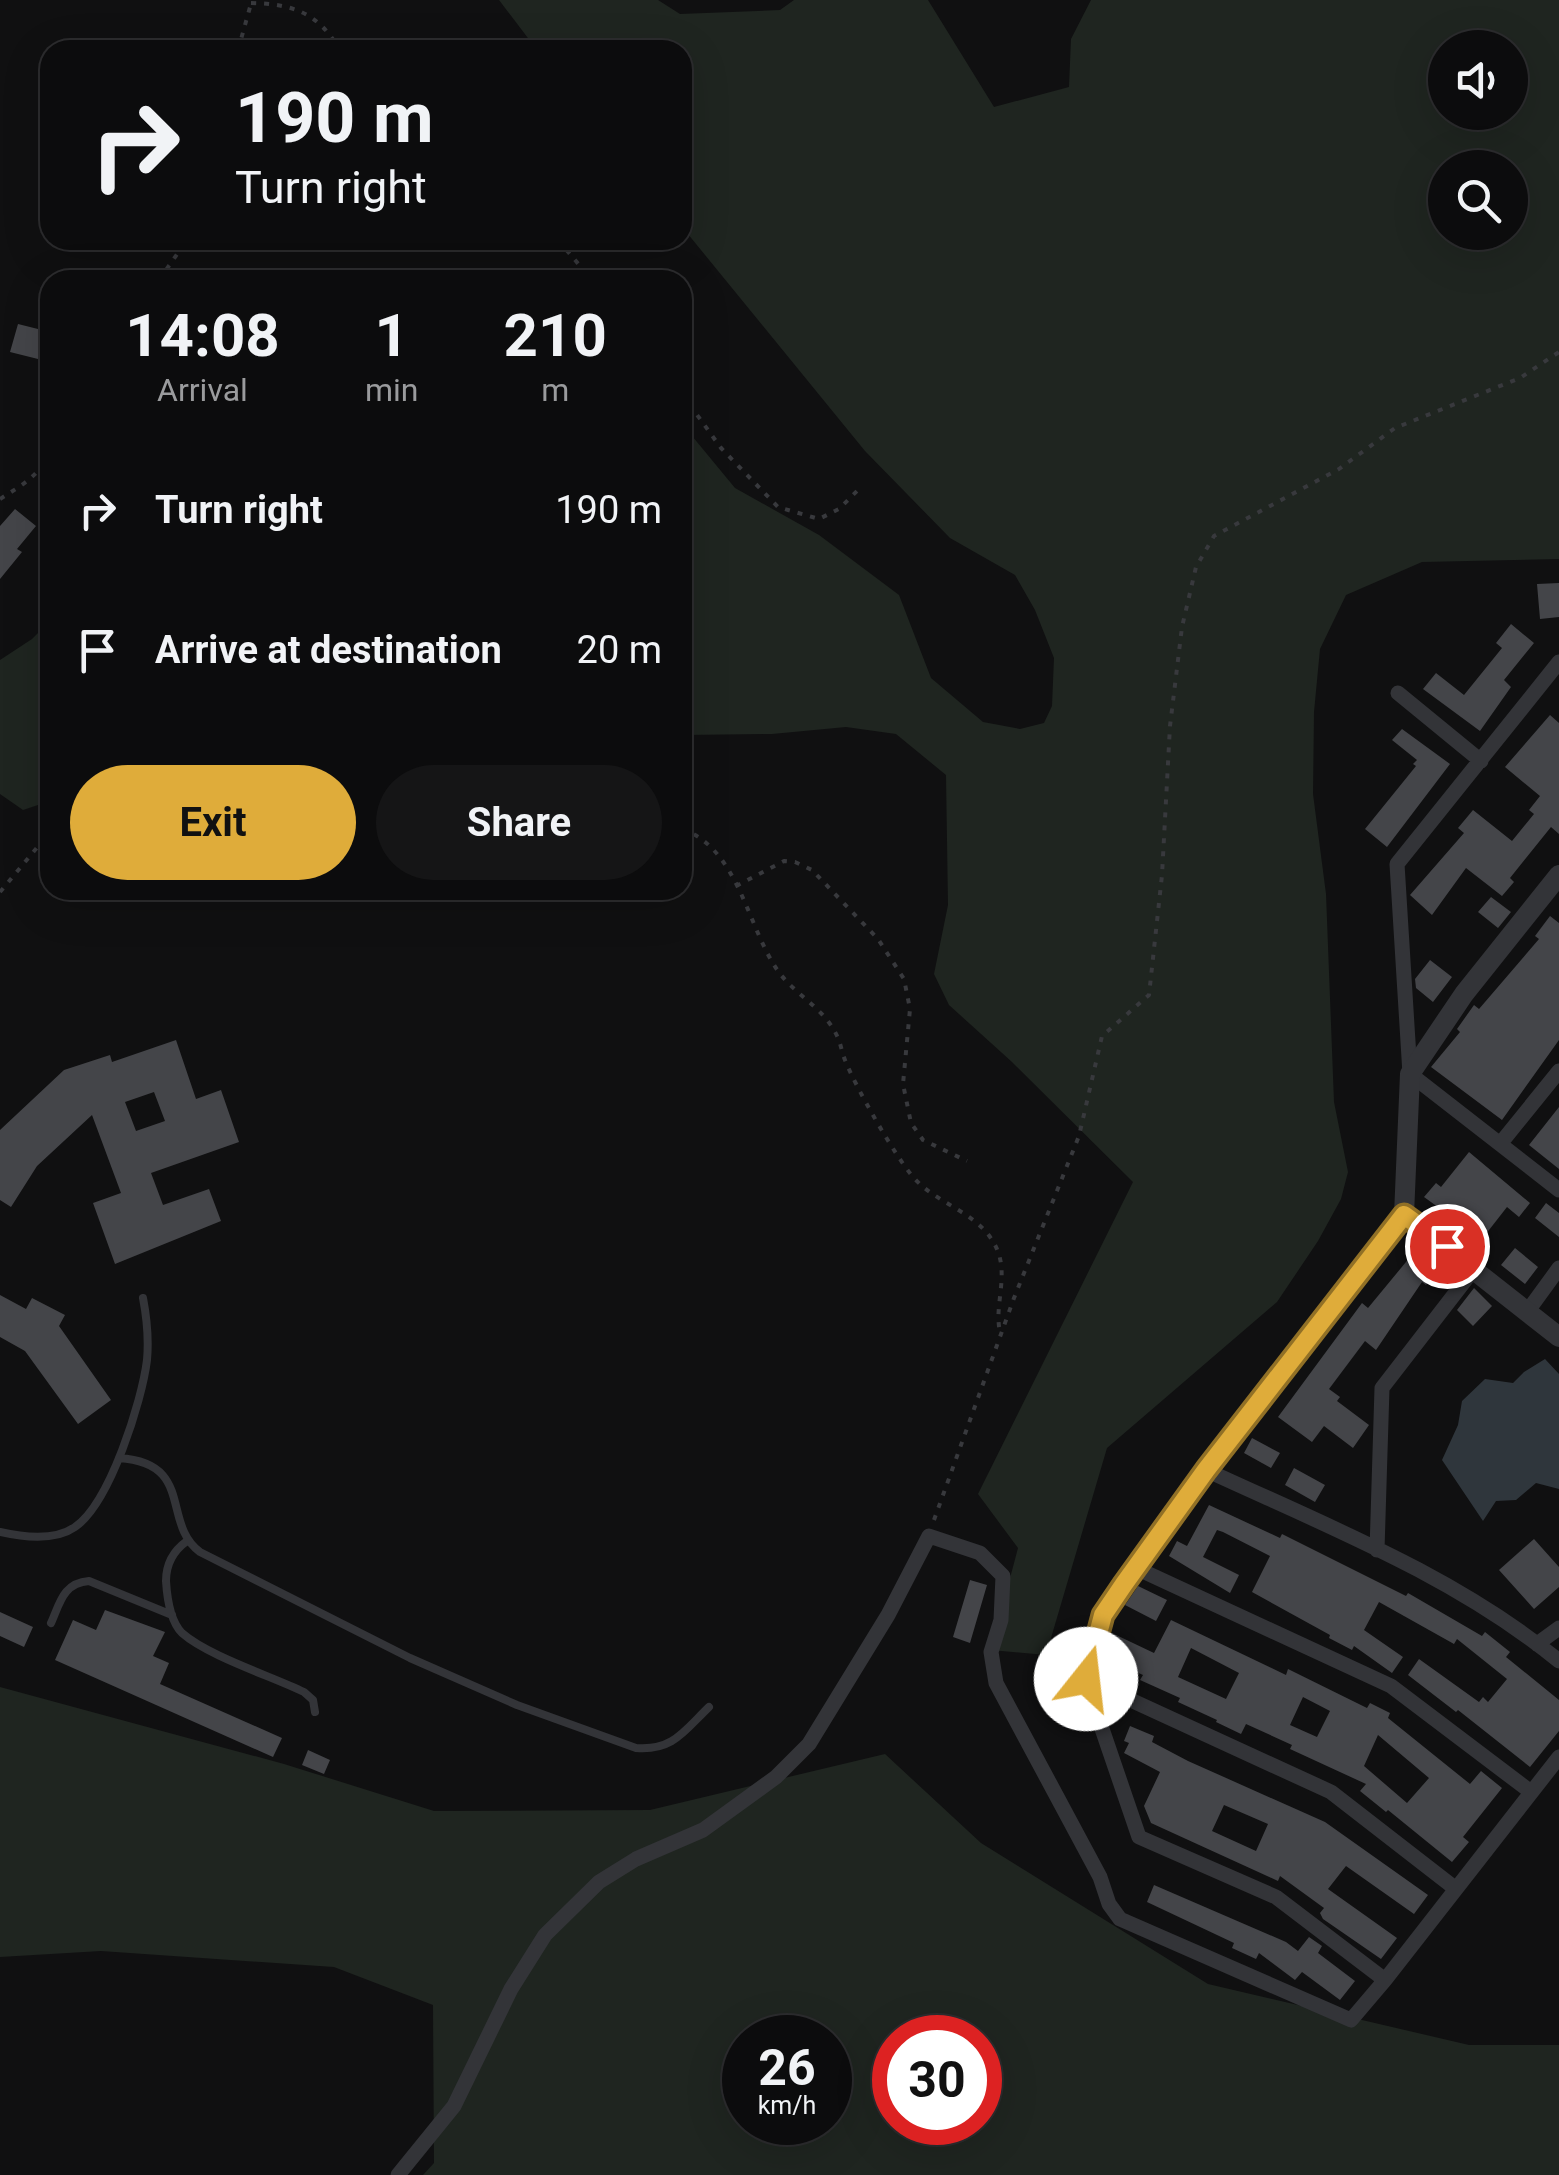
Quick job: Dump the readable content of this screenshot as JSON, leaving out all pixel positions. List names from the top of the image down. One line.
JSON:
{"page":{"turn":["190 m","Turn right"],"eta":["14:08","Arrival","1","min","210","m"],"list":[{"name":"Turn right","value":"190 m"},{"name":"Arrive at destination","value":"20 m"}],"buttons":["Exit","Share"],"speed":"26 km/h","limit":"30"}}
